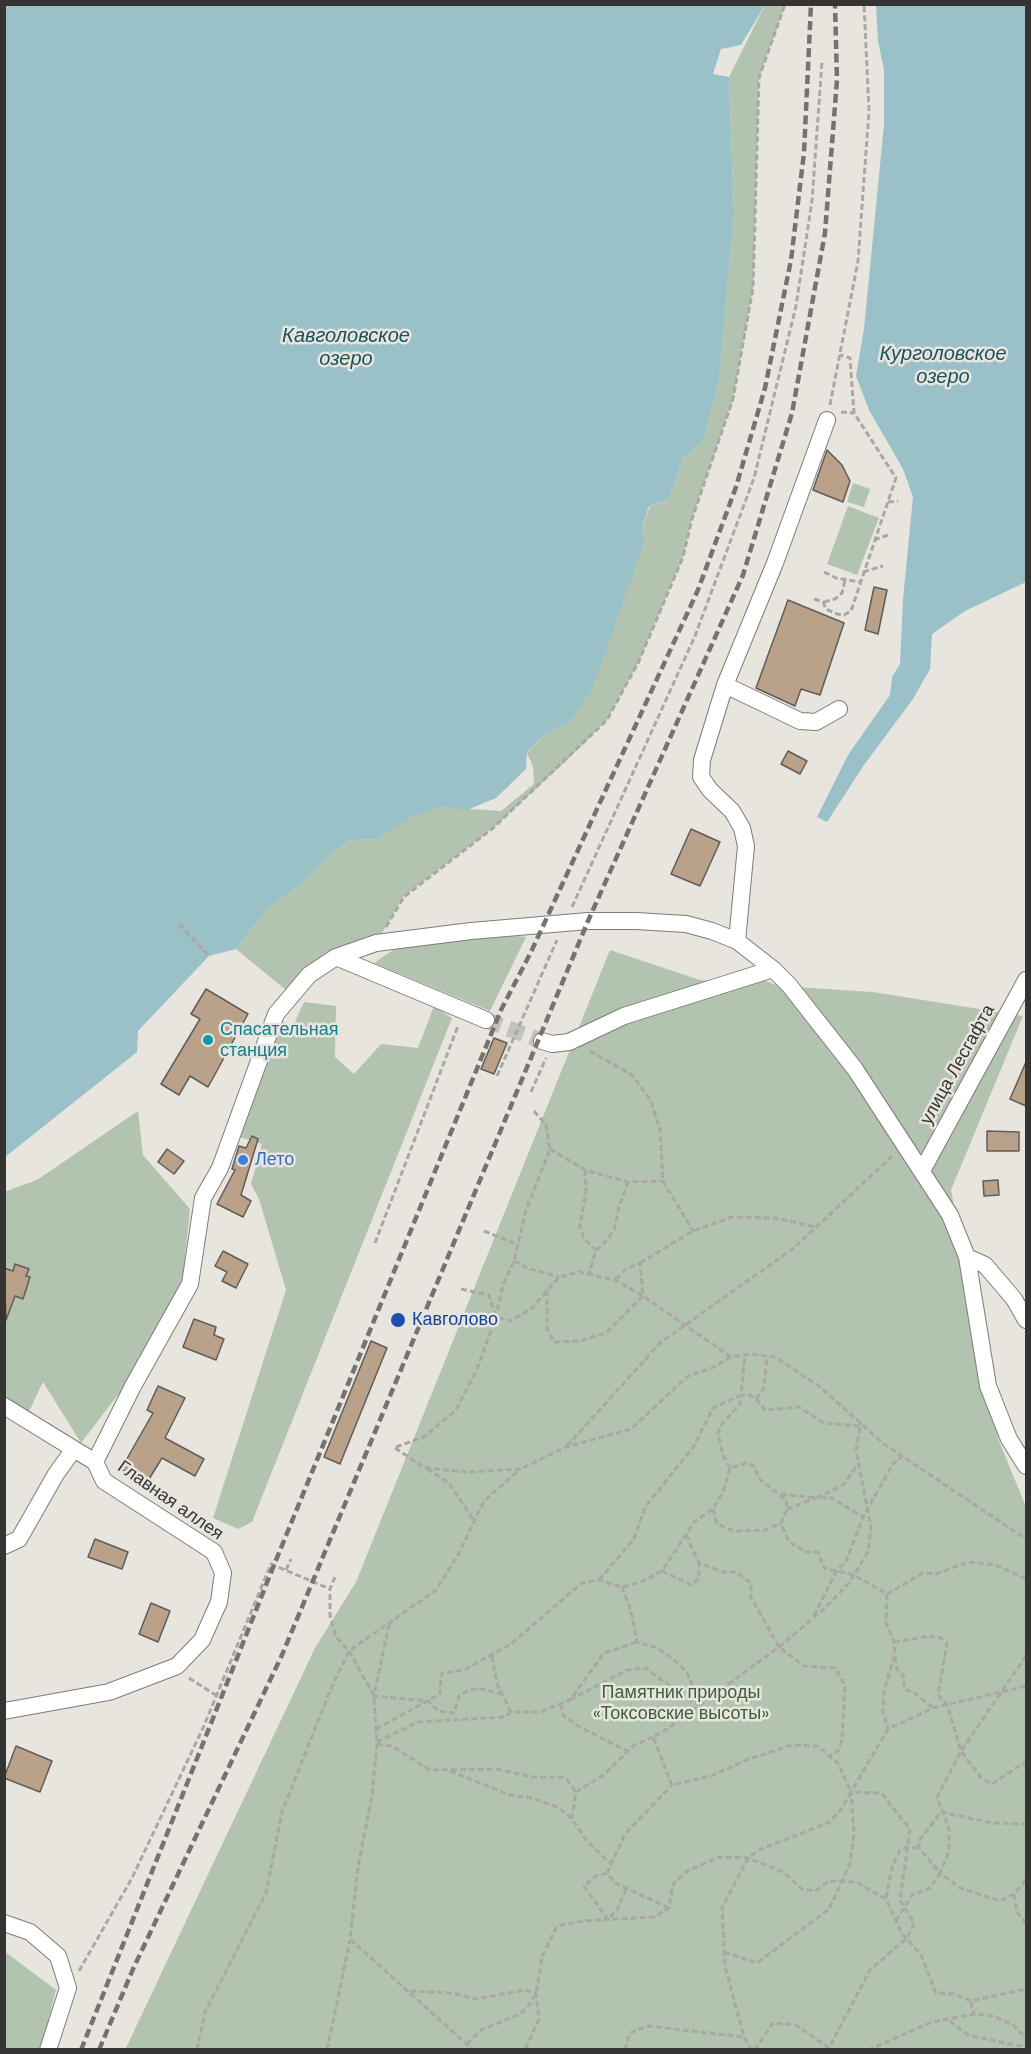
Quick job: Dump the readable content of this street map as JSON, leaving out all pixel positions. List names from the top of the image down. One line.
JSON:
{"streets":{"street":["улица Лесгафта","Главная аллея"]},"crossings":[["улица Лесгафта","Главная аллея"]],"water":["Кавголовское озеро","Курголовское озеро"],"parks":["Памятник природы «Токсовские высоты»"],"places":["Спасательная станция","Лето","Кавголово"]}
